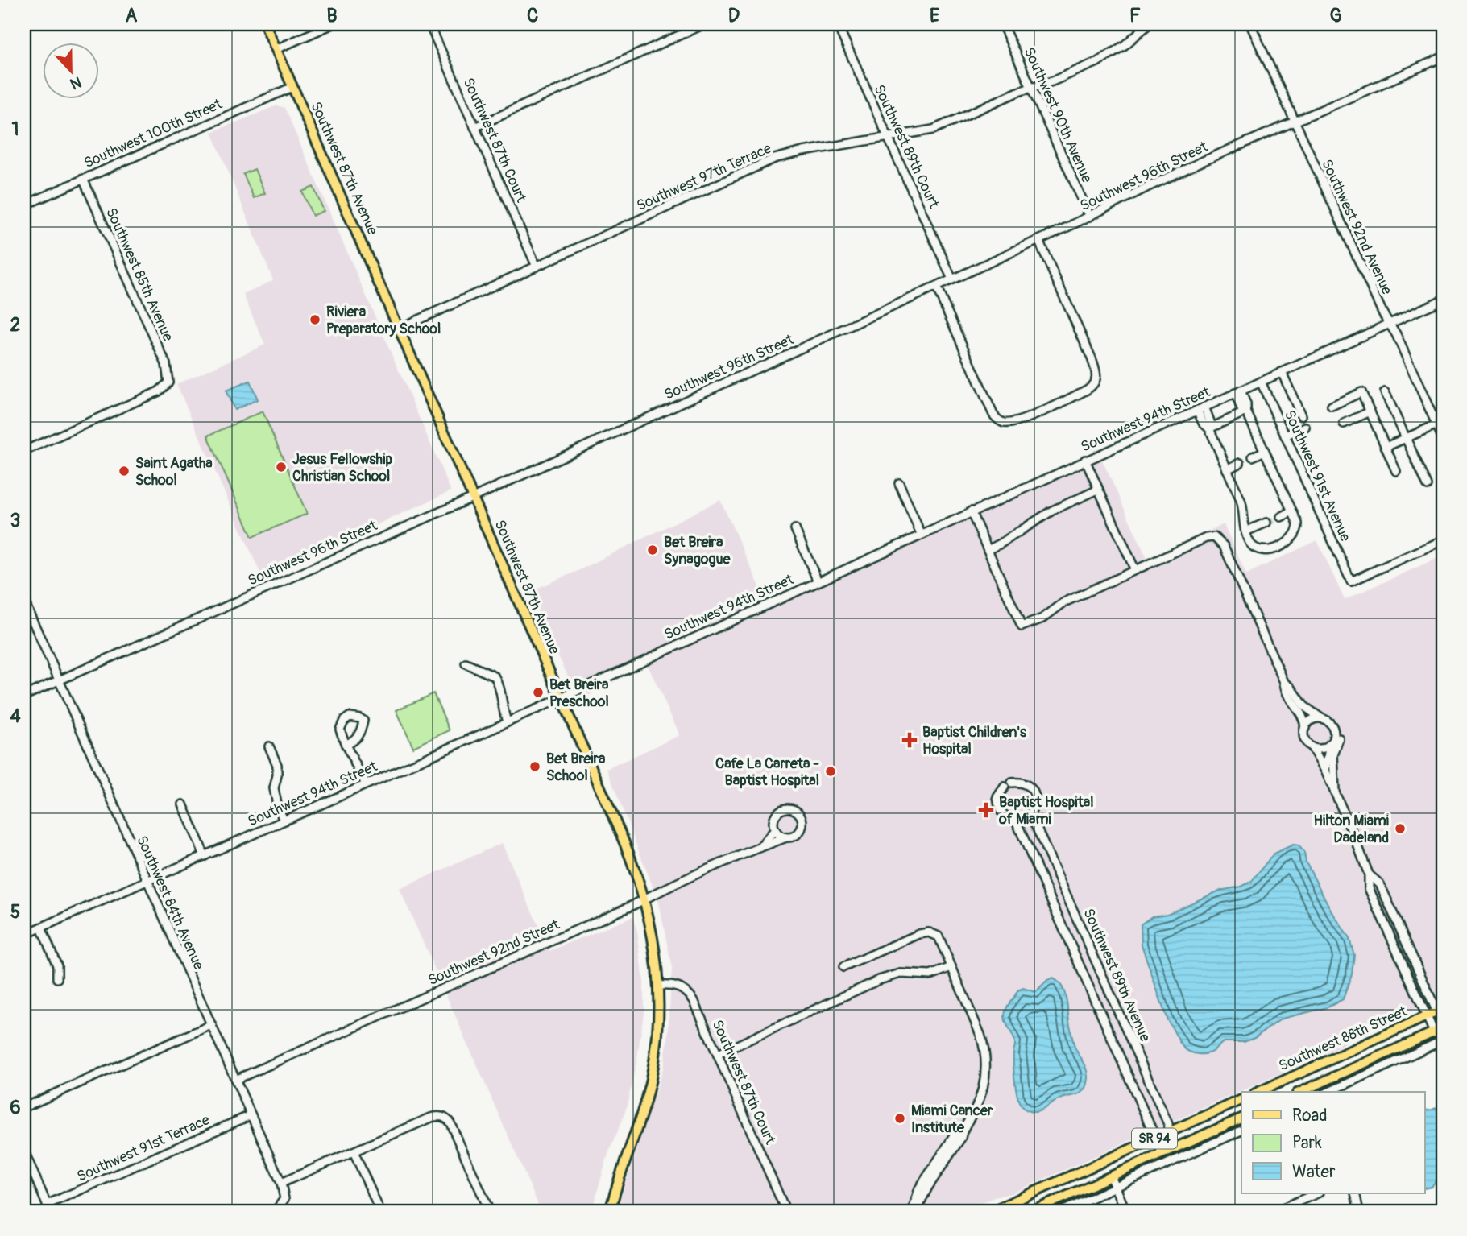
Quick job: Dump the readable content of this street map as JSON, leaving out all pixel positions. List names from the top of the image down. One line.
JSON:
{"streets":{"main road":["Southwest 87th Avenue","Southwest 88th Street","SR 94"],"street":["Southwest 90th Avenue","Southwest 100th Street","Southwest 87th Court","Southwest 89th Court","Southwest 96th Street","Southwest 97th Terrace","Southwest 92nd Avenue","Southwest 85th Avenue","Southwest 94th Street","Southwest 91st Avenue","Southwest 84th Avenue","Southwest 92nd Street","Southwest 89th Avenue","Southwest 91st Terrace"]},"crossings":[["Southwest 90th Avenue","Southwest 96th Street"],["Southwest 90th Avenue","Southwest 97th Terrace"],["Southwest 100th Street","Southwest 87th Avenue"],["Southwest 100th Street","Southwest 85th Avenue"],["Southwest 87th Court","Southwest 87th Avenue"],["Southwest 87th Court","Southwest 97th Terrace"],["Southwest 89th Court","Southwest 96th Street"],["Southwest 89th Court","Southwest 97th Terrace"],["Southwest 87th Avenue","Southwest 96th Street"],["Southwest 87th Avenue","Southwest 97th Terrace"],["Southwest 87th Avenue","Southwest 94th Street"],["Southwest 87th Avenue","Southwest 92nd Street"],["Southwest 96th Street","Southwest 92nd Avenue"],["Southwest 96th Street","Southwest 84th Avenue"],["Southwest 92nd Avenue","Southwest 94th Street"],["Southwest 94th Street","Southwest 91st Avenue"],["Southwest 94th Street","Southwest 84th Avenue"],["Southwest 84th Avenue","Southwest 92nd Street"],["Southwest 84th Avenue","Southwest 91st Terrace"],["Southwest 89th Avenue","SR 94"]],"places":{"other":["Riviera Preparatory School","Jesus Fellowship Christian School","Saint Agatha School","Bet Breira Synagogue","Bet Breira Preschool","Bet Breira School","Cafe La Carreta - Baptist Hospital","Hilton Miami Dadeland","Miami Cancer Institute"],"health":["Baptist Children's Hospital","Baptist Hospital of Miami"]},"legend":["Road","Park","Water"],"north":"bottom","grid":{"columns":["A","B","C","D","E","F","G"],"rows":["1","2","3","4","5","6"]}}
